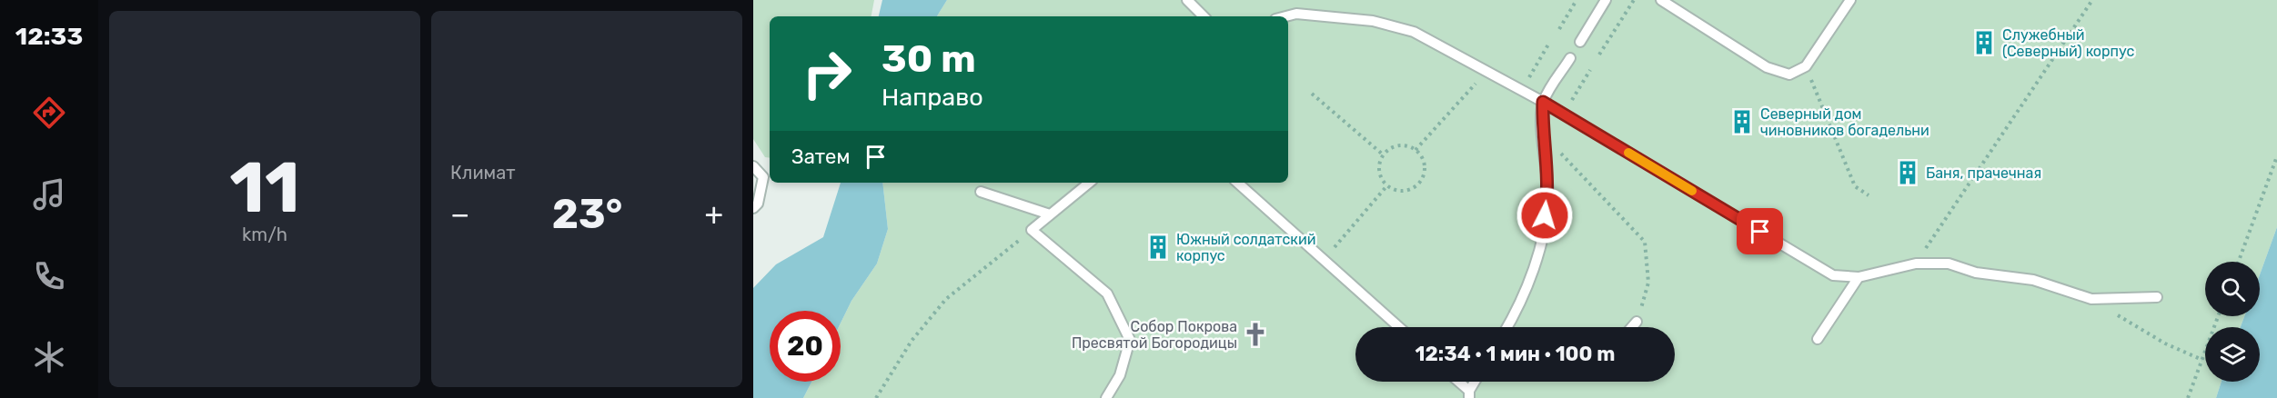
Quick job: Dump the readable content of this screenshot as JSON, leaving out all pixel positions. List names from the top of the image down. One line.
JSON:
{"places":{"building":["Служебный (Северный) корпус","Северный дом чиновников богадельни","Баня, прачечная","Южный солдатский корпус"],"church":["Собор Покрова Пресвятой Богородицы"]},"page":{"tabs":"12:33","tile":[["11","km/h"],"Климат"],"turn":["30 m","Направо"],"then":"Затем","heat":["−","23°","+"],"limit":"20","trip":"12:34 · 1 мин · 100 m"}}
